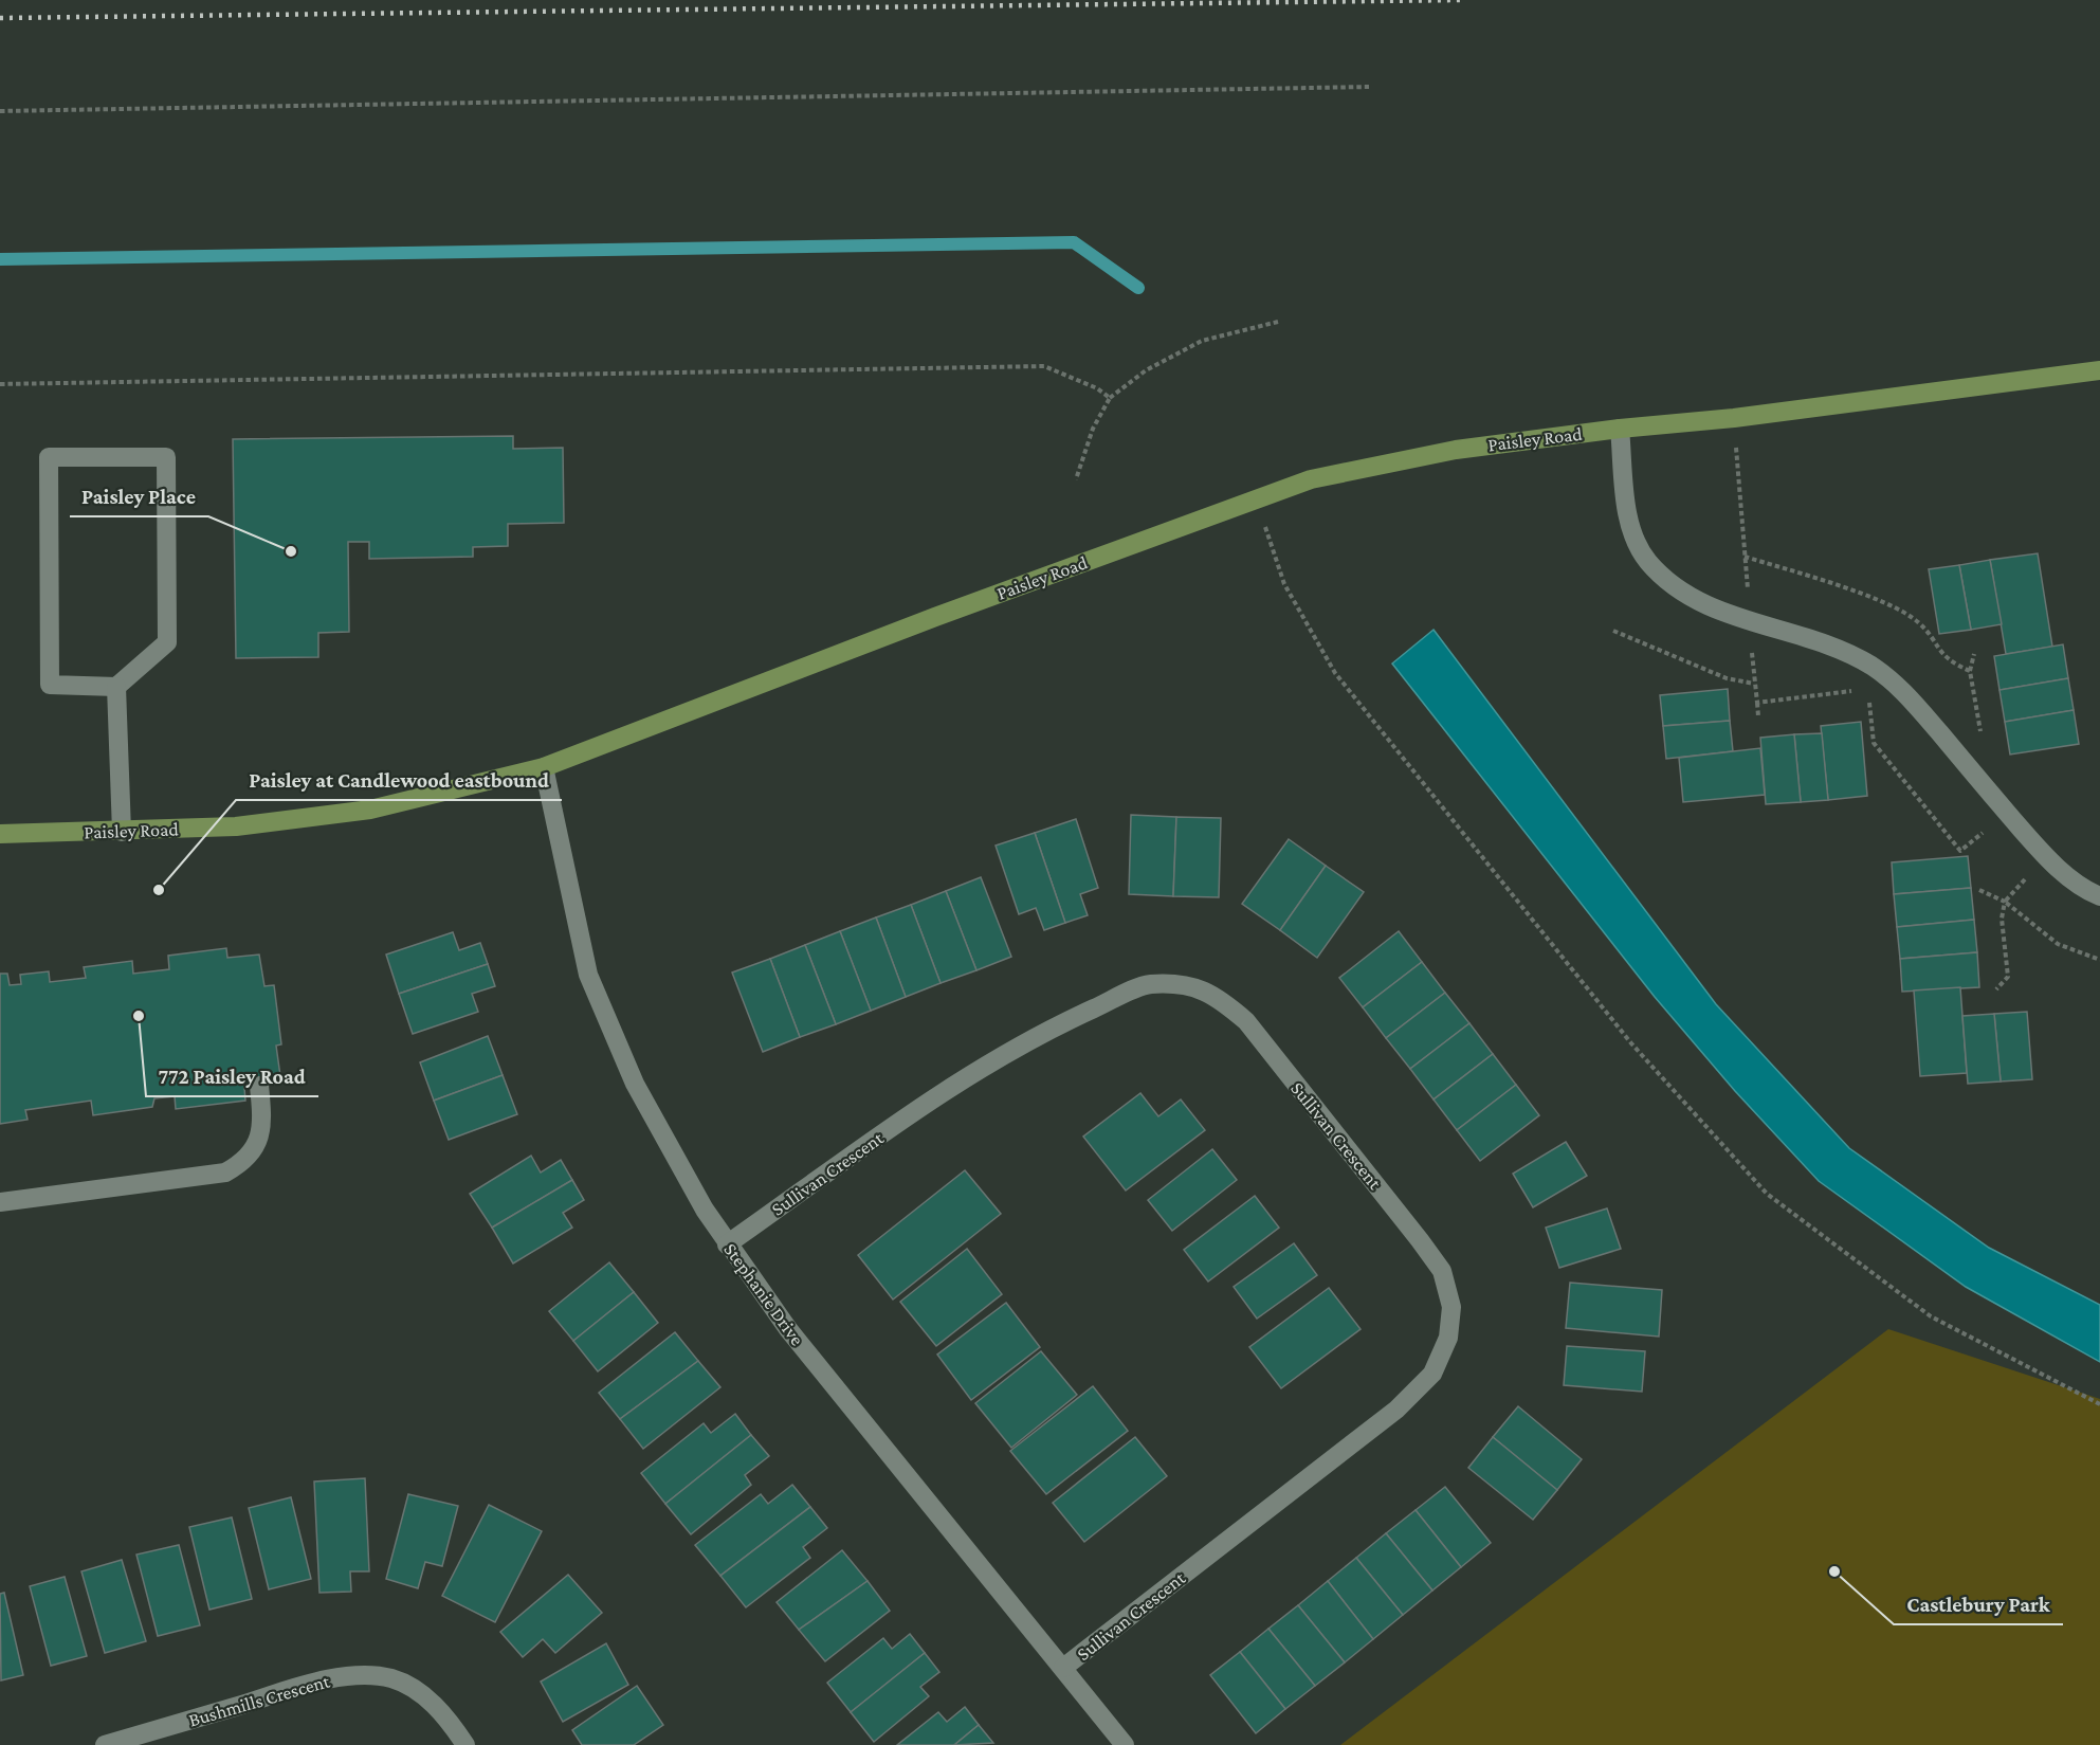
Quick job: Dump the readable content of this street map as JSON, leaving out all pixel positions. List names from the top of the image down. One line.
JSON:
{"streets":{"main road":["Paisley Road"],"street":["Sullivan Crescent","Stephanie Drive","Bushmills Crescent"]},"crossings":[["Paisley Road","Stephanie Drive"],["Sullivan Crescent","Stephanie Drive"]],"places":["Paisley Place","Paisley at Candlewood eastbound","772 Paisley Road","Castlebury Park"]}
